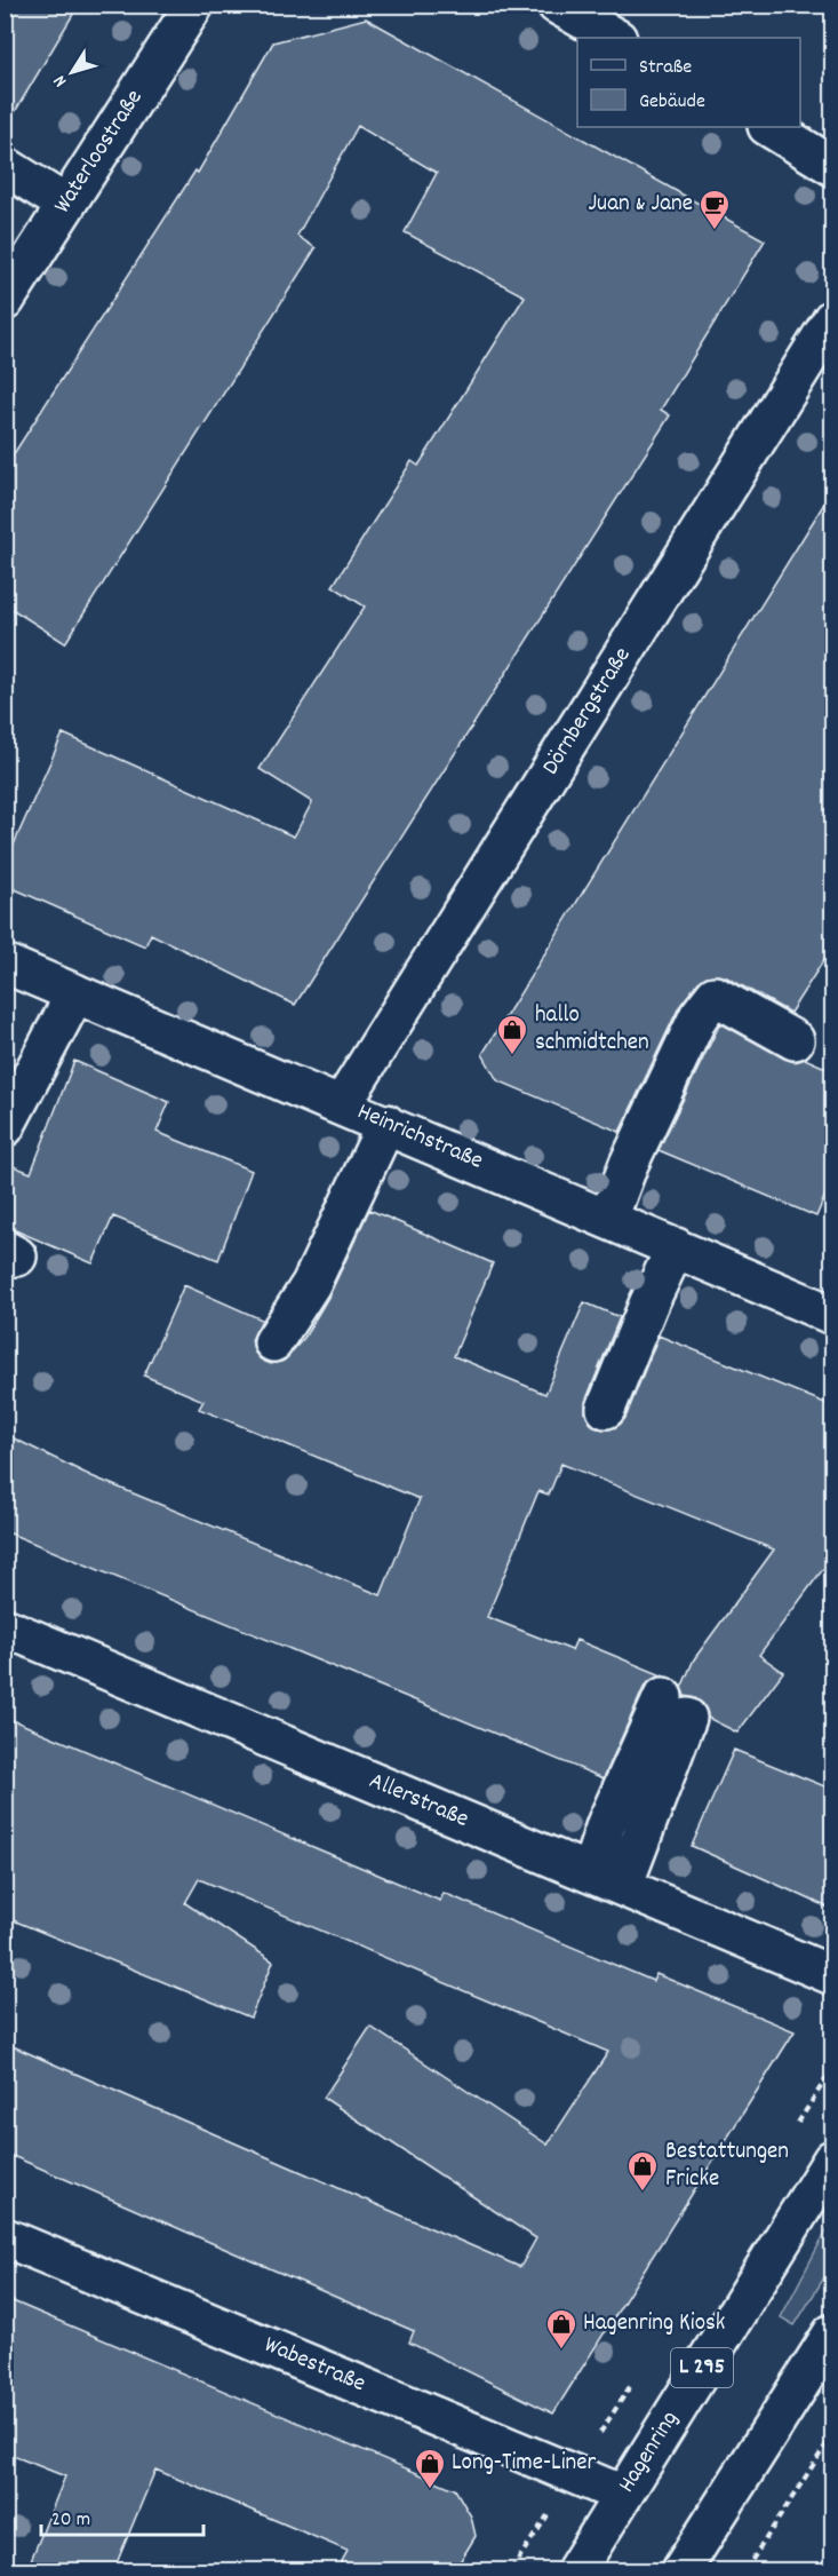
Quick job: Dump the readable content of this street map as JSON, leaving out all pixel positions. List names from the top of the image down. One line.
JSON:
{"streets":{"street":["Waterloostraße","Dörnbergstraße","Heinrichstraße","Allerstraße","Wabestraße","L 295","Hagenring"]},"crossings":[["Dörnbergstraße","Heinrichstraße"],["Wabestraße","Hagenring"]],"places":{"cafe":["Juan & Jane"],"shop":["hallo schmidtchen","Bestattungen Fricke","Hagenring Kiosk","Long-Time-Liner"]},"legend":["Straße","Gebäude"],"scale_bar":"20 m","north":"bottom left"}
